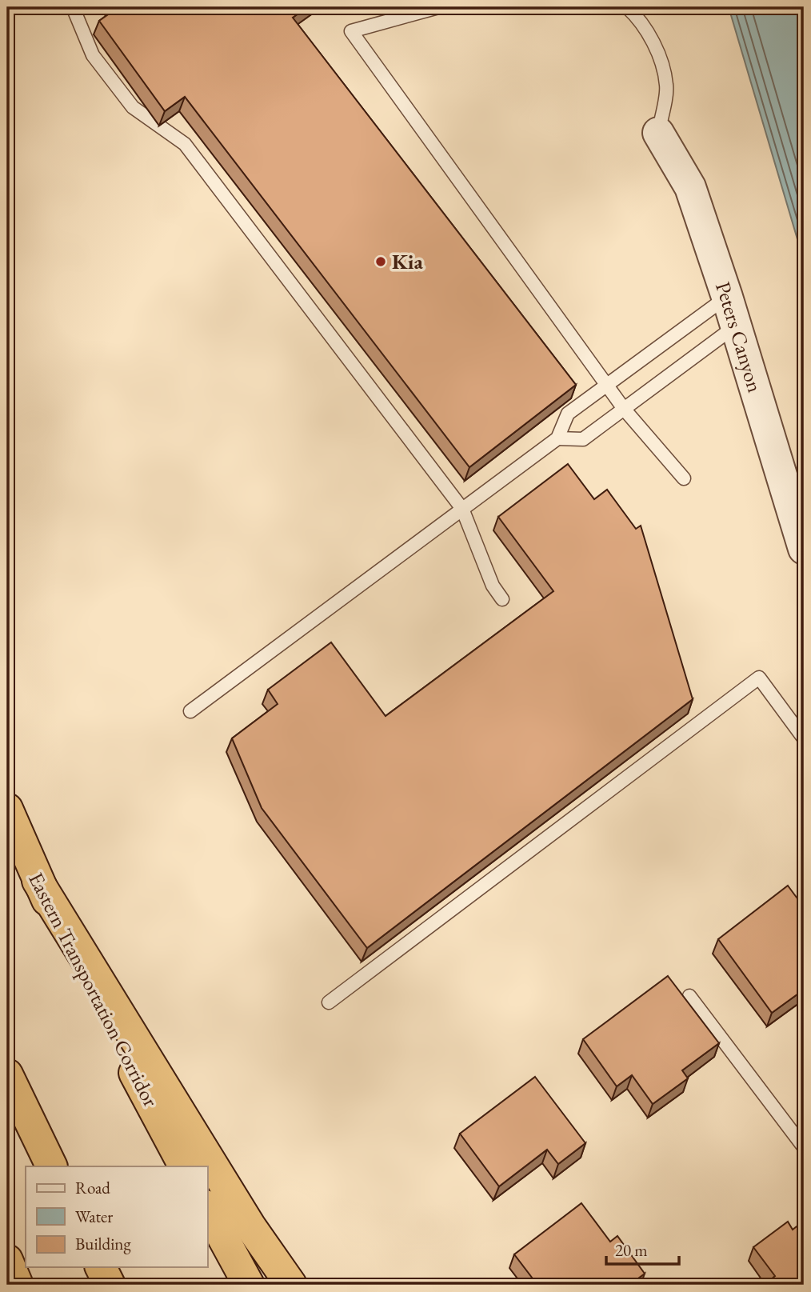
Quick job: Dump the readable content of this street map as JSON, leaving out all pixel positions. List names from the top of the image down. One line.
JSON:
{"streets":{"highway":["Eastern Transportation Corridor"],"street":["Peters Canyon"]},"places":["Kia"],"legend":["Road","Water","Building"],"scale_bar":"20 m"}
